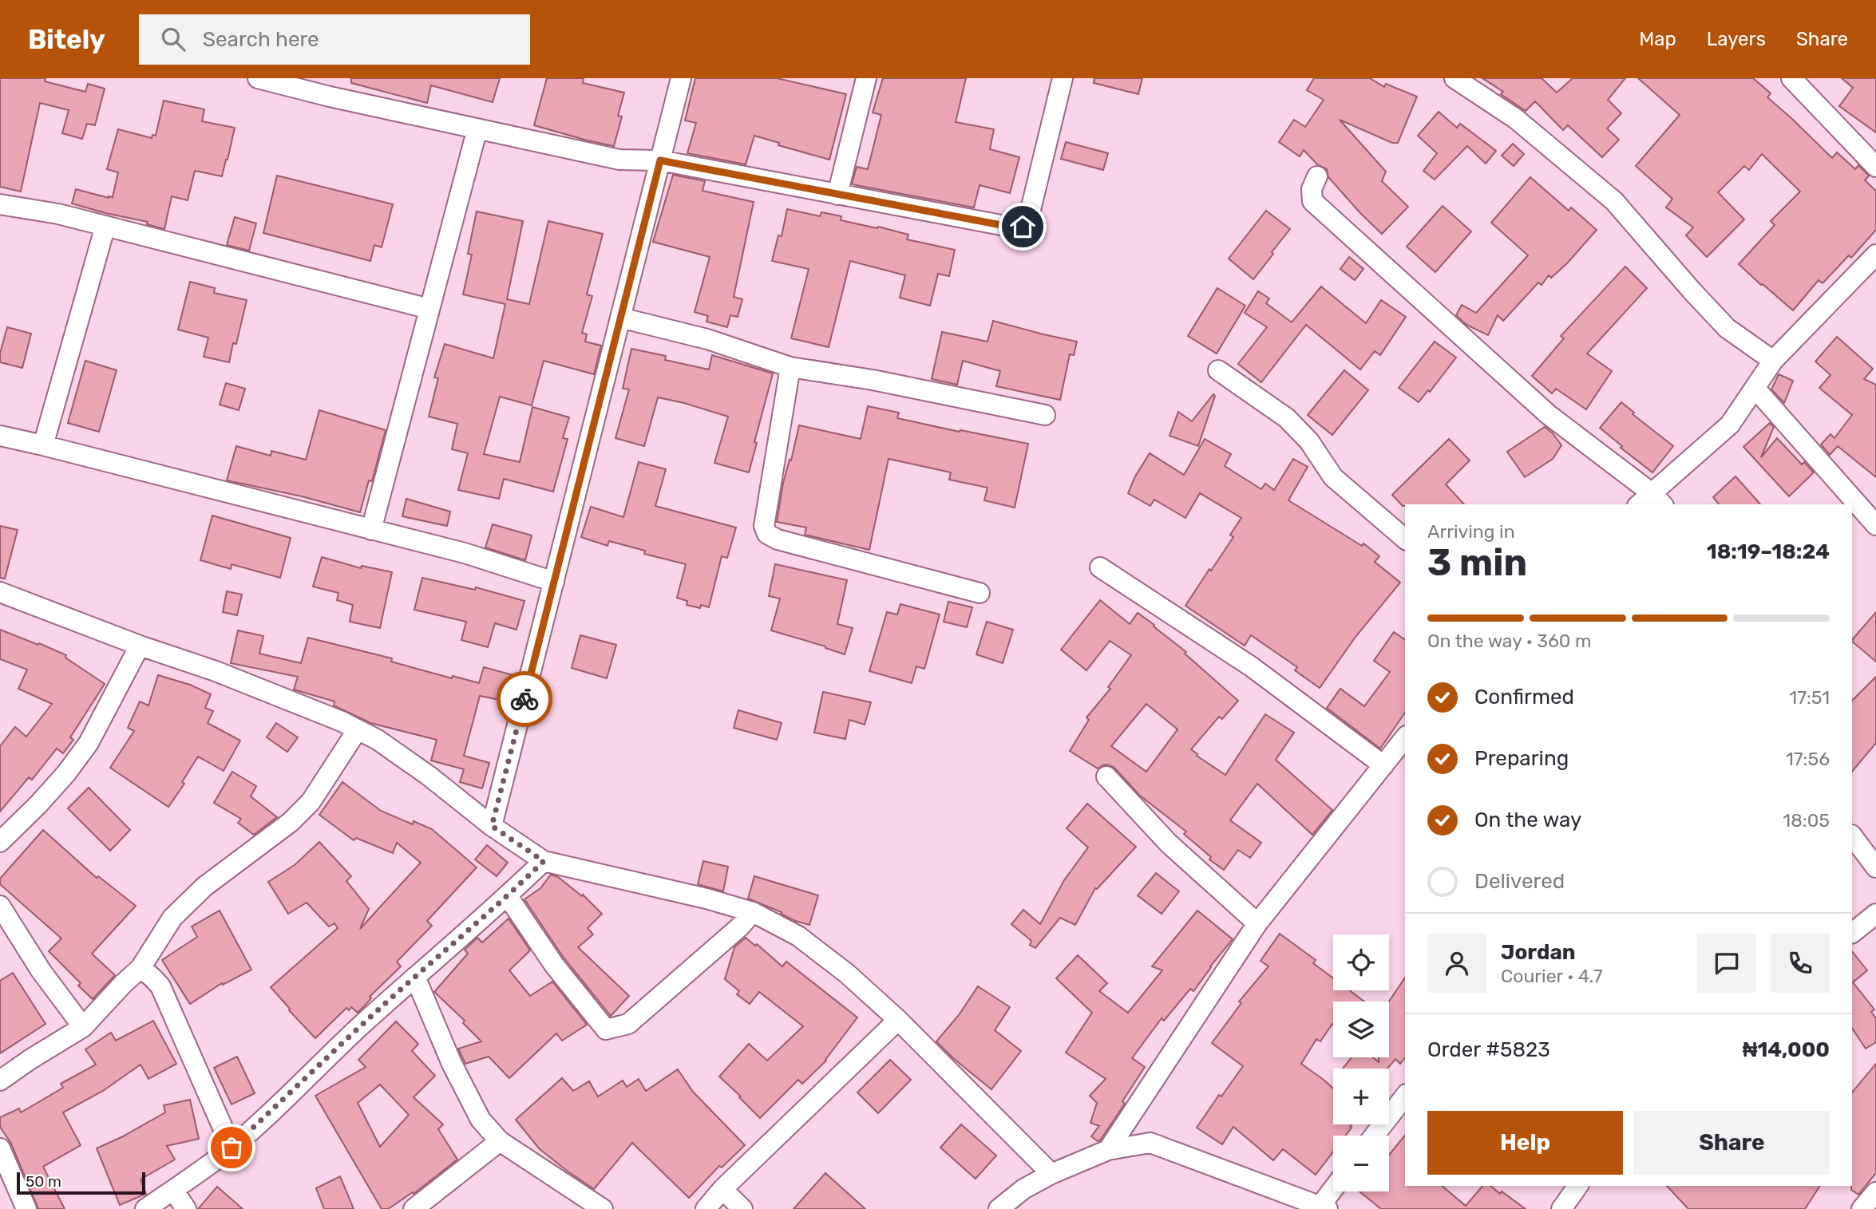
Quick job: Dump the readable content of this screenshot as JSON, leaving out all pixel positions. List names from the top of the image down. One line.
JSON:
{"scale_bar":"50 m","page":{"header":"Bitely","search":"Search here","nav":["Map","Layers","Share"],"heading":["3 min","Arriving in","18:19–18:24"],"panel":["Jordan","Courier · 4.7","Order #5823","₦14,000"],"bar":"On the way · 360 m","list":[["Confirmed","17:51"],["Preparing","17:56"],["On the way","18:05"],"Delivered"],"map_buttons":["+","−"],"buttons":["Help","Share"],"scale":"50 m"}}
